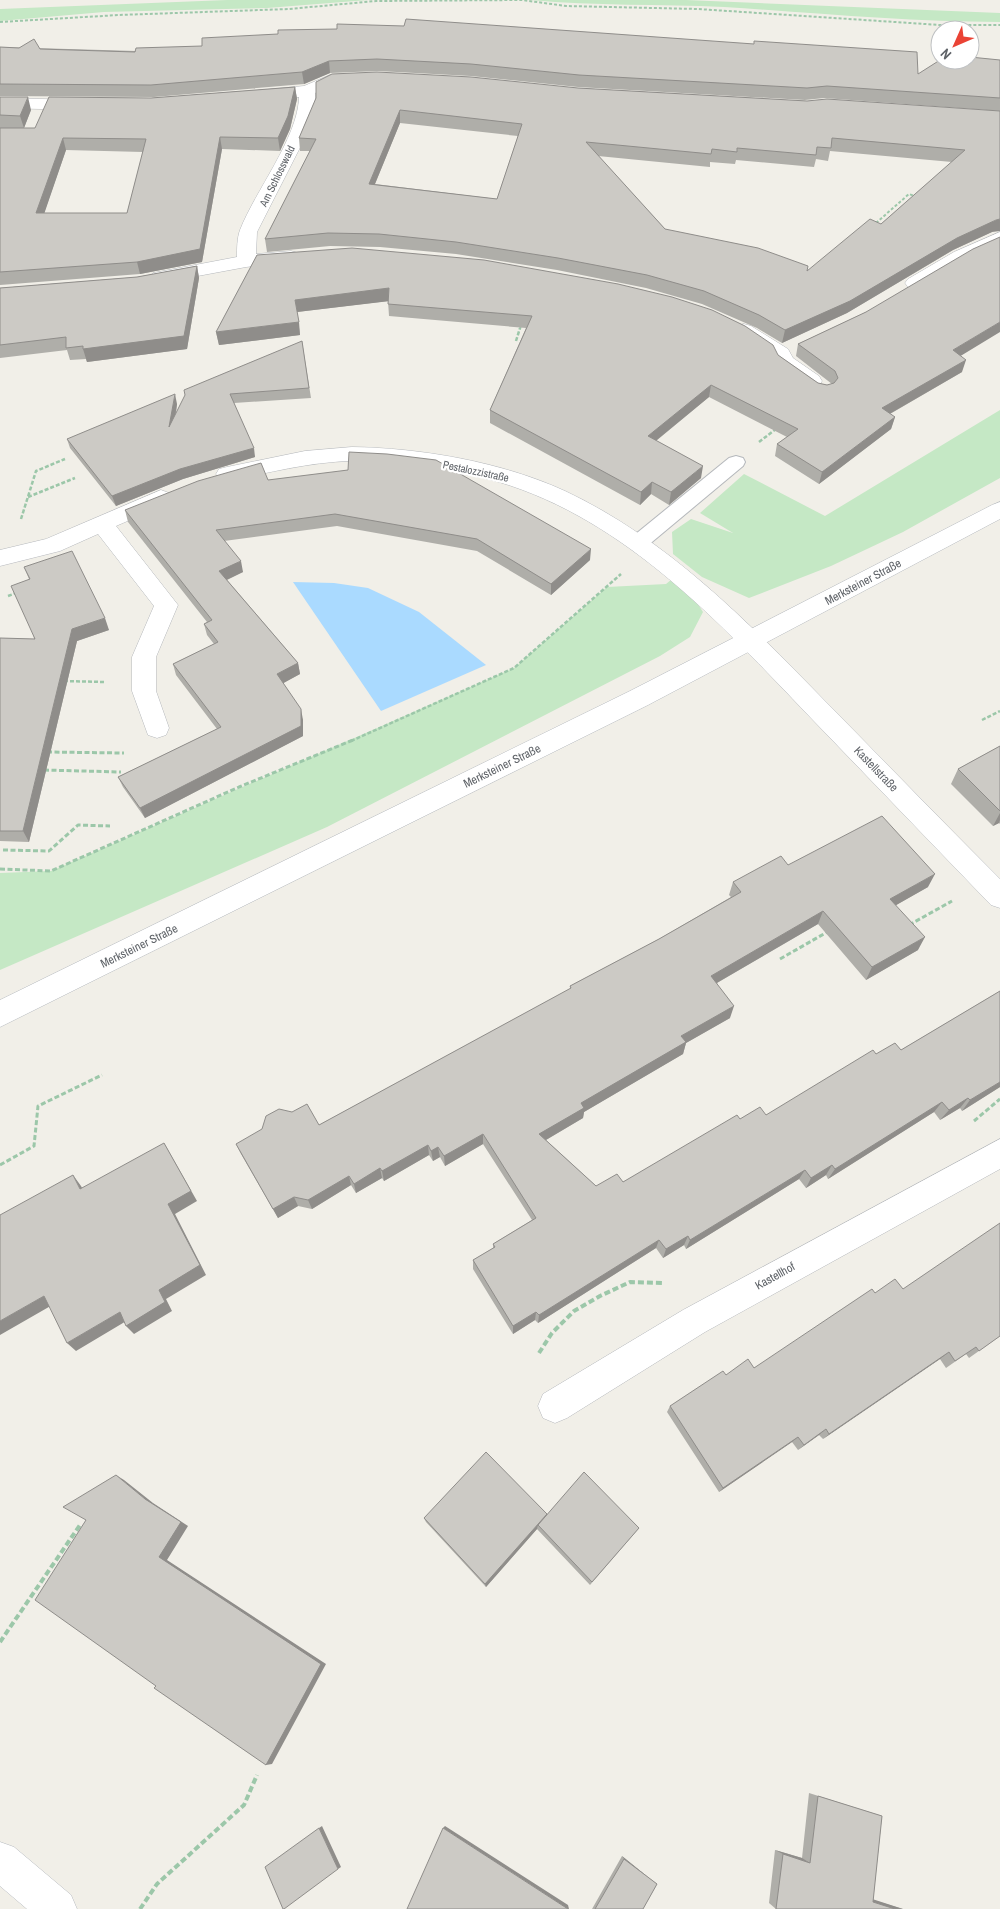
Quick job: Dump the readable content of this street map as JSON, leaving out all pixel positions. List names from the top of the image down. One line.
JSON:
{"streets":{"street":["Am Schlosswald","Pestalozzistraße","Merksteiner Straße","Kastellstraße","Kastellhof"]},"crossings":[["Pestalozzistraße","Merksteiner Straße"],["Pestalozzistraße","Kastellstraße"],["Merksteiner Straße","Kastellstraße"]],"north":"bottom left"}
